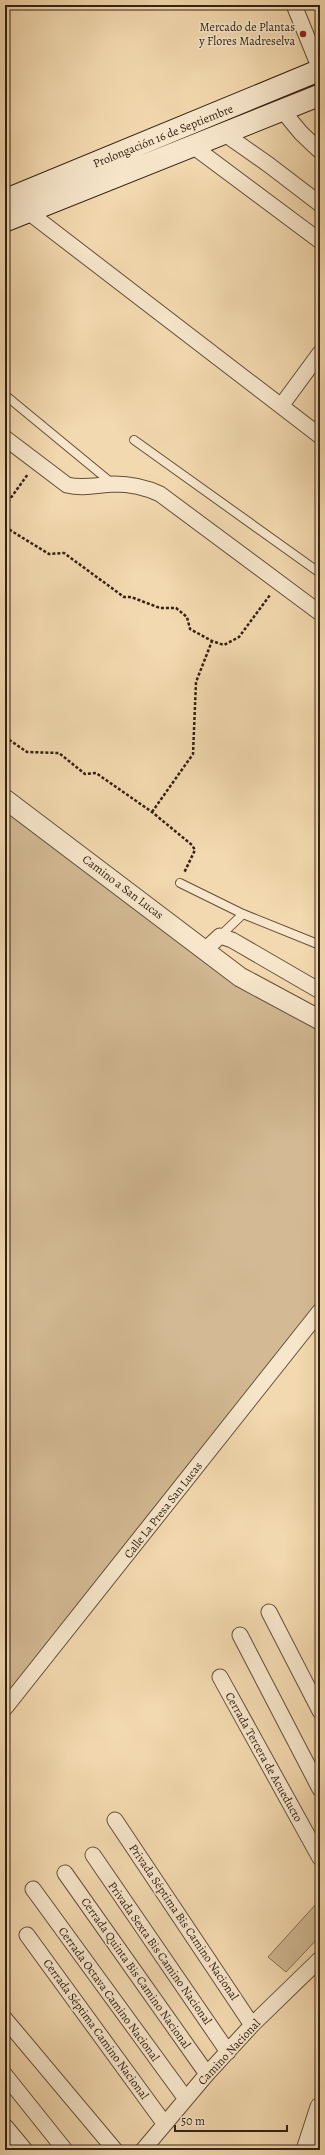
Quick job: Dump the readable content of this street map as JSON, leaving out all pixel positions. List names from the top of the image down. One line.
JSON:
{"streets":{"main road":["Prolongación 16 de Septiembre"],"street":["Camino a San Lucas","Calle La Presa San Lucas","Cerrada Tercera de Acueducto","Privada Séptima Bis Camino Nacional","Privada Sexta Bis Camino Nacional","Cerrada Quinta Bis Camino Nacional","Cerrada Octava Camino Nacional","Cerrada Séptima Camino Nacional","Camino Nacional"]},"crossings":[["Privada Séptima Bis Camino Nacional","Camino Nacional"],["Privada Sexta Bis Camino Nacional","Camino Nacional"],["Cerrada Quinta Bis Camino Nacional","Camino Nacional"],["Cerrada Octava Camino Nacional","Camino Nacional"],["Cerrada Séptima Camino Nacional","Camino Nacional"]],"places":["Mercado de Plantas y Flores Madreselva"],"scale_bar":"50 m"}
